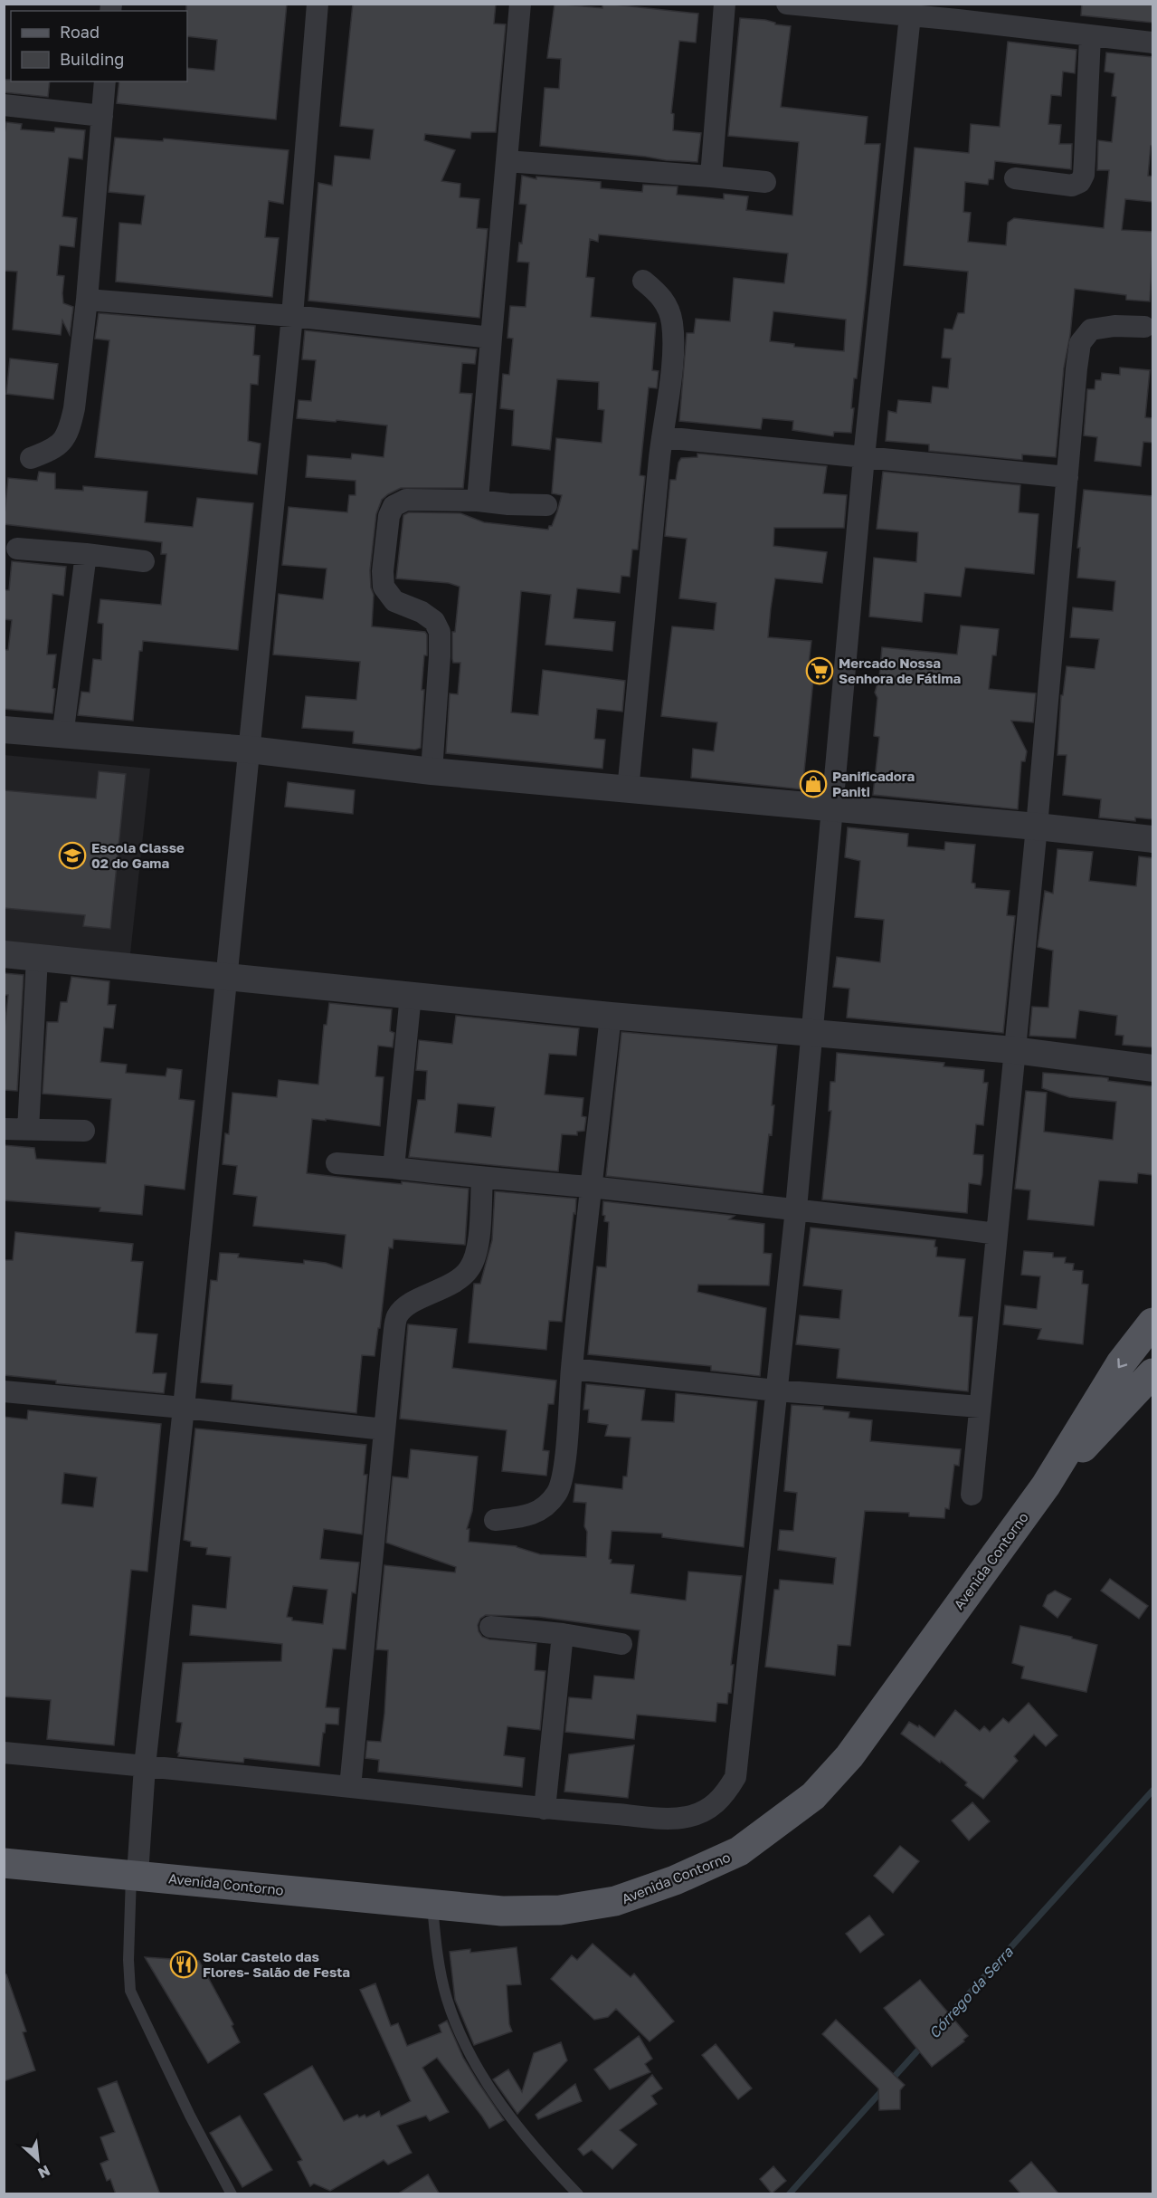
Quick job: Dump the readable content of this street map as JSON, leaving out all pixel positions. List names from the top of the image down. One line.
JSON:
{"streets":{"main road":["Avenida Contorno"]},"water":["Córrego da Serra"],"places":{"supermarket":["Mercado Nossa Senhora de Fátima"],"shop":["Panificadora Paniti"],"school or university":["Escola Classe 02 do Gama"],"restaurant":["Solar Castelo das Flores- Salão de Festa"]},"legend":["Road","Building"],"north":"bottom right"}
